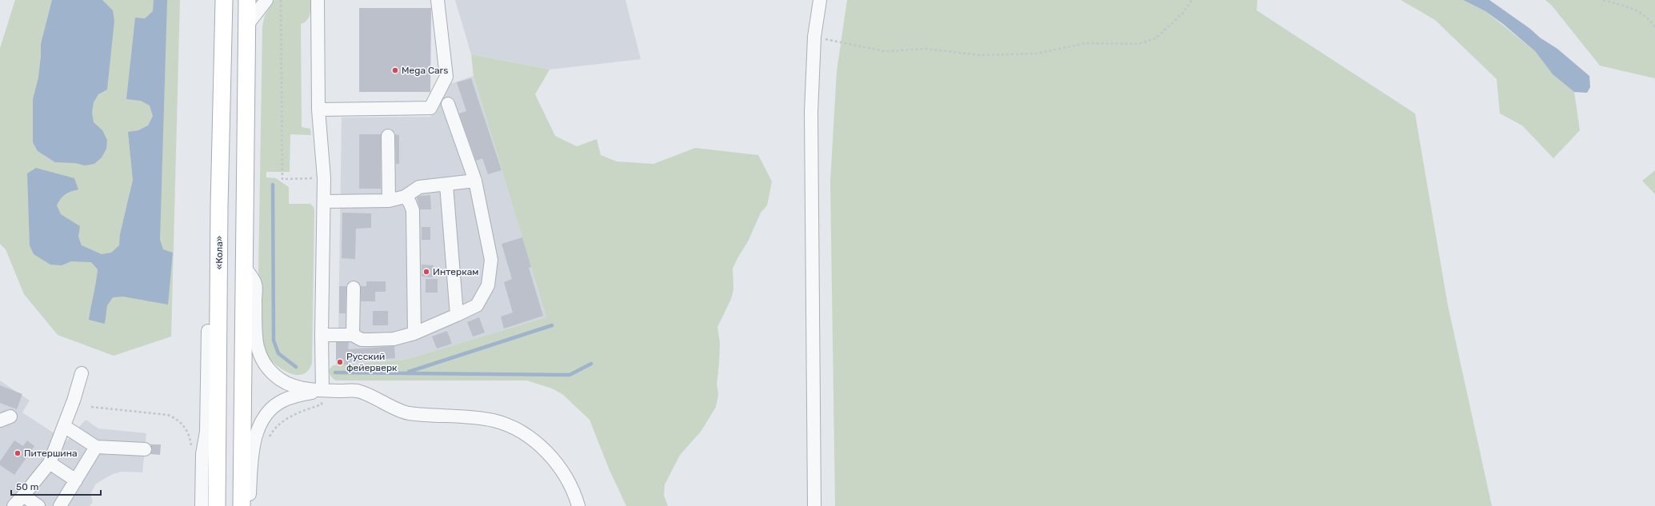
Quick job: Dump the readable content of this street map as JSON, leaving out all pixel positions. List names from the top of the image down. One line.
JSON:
{"streets":{"main road":["«Кола»"]},"places":["Mega Cars","Интеркам","Русский фейерверк","Питершина"],"scale_bar":"50 m"}
